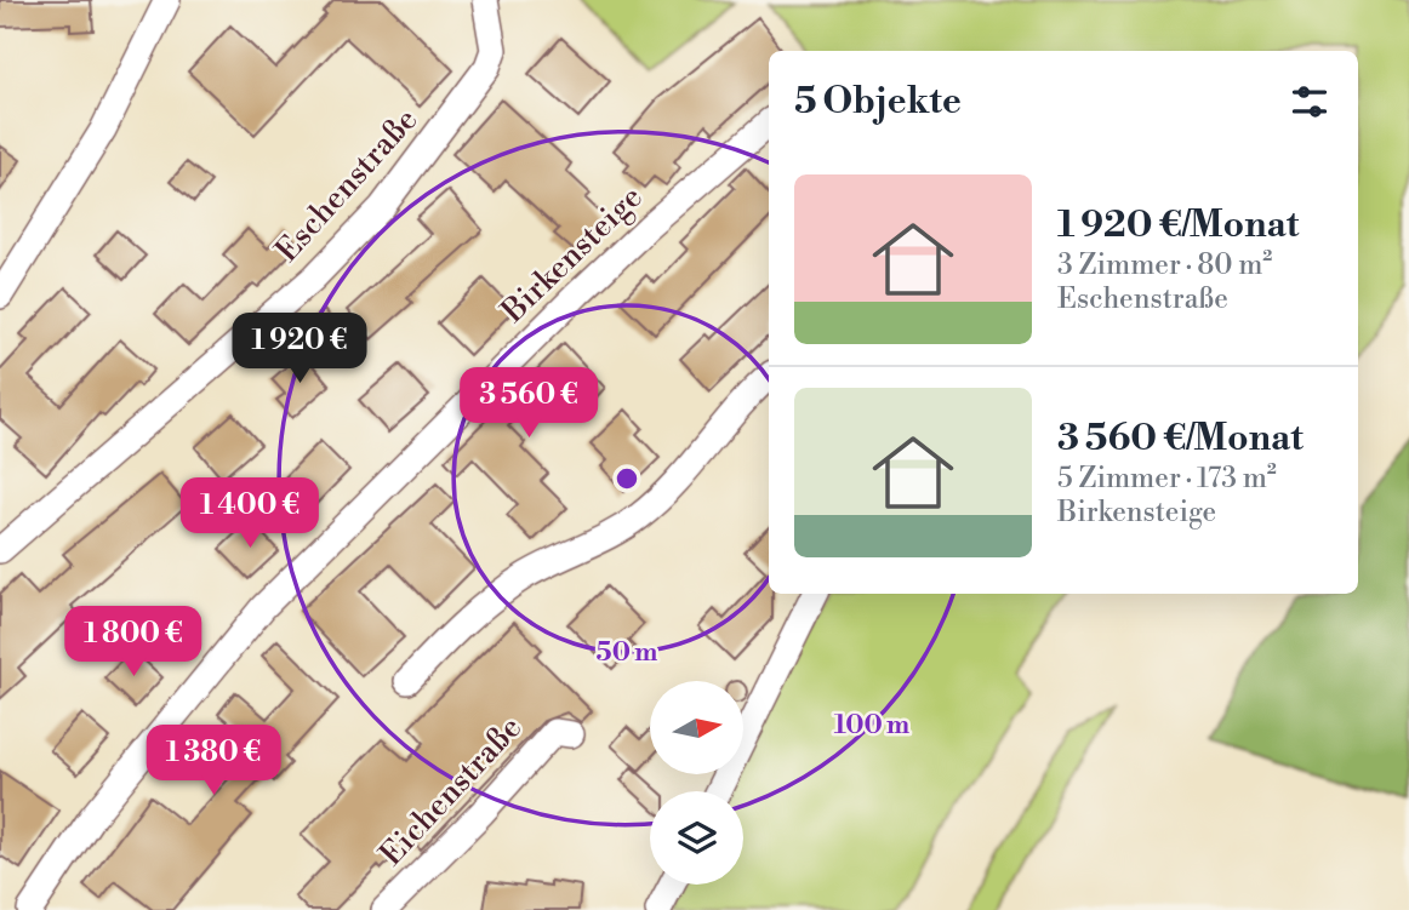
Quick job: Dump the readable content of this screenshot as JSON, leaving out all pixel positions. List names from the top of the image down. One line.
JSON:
{"streets":{"street":["Eschenstraße","Birkensteige","Eichenstraße"]},"north":"right","page":{"heading":"5 Objekte","list":[{"name":"1 920 €/Monat","note":"3 Zimmer · 80 m² · Eschenstraße"},{"name":"3 560 €/Monat","note":"5 Zimmer · 173 m² · Birkensteige"}],"price":["1 920 €","3 560 €","1 400 €","1 800 €","1 380 €"]},"rings":["50 m","100 m"]}
